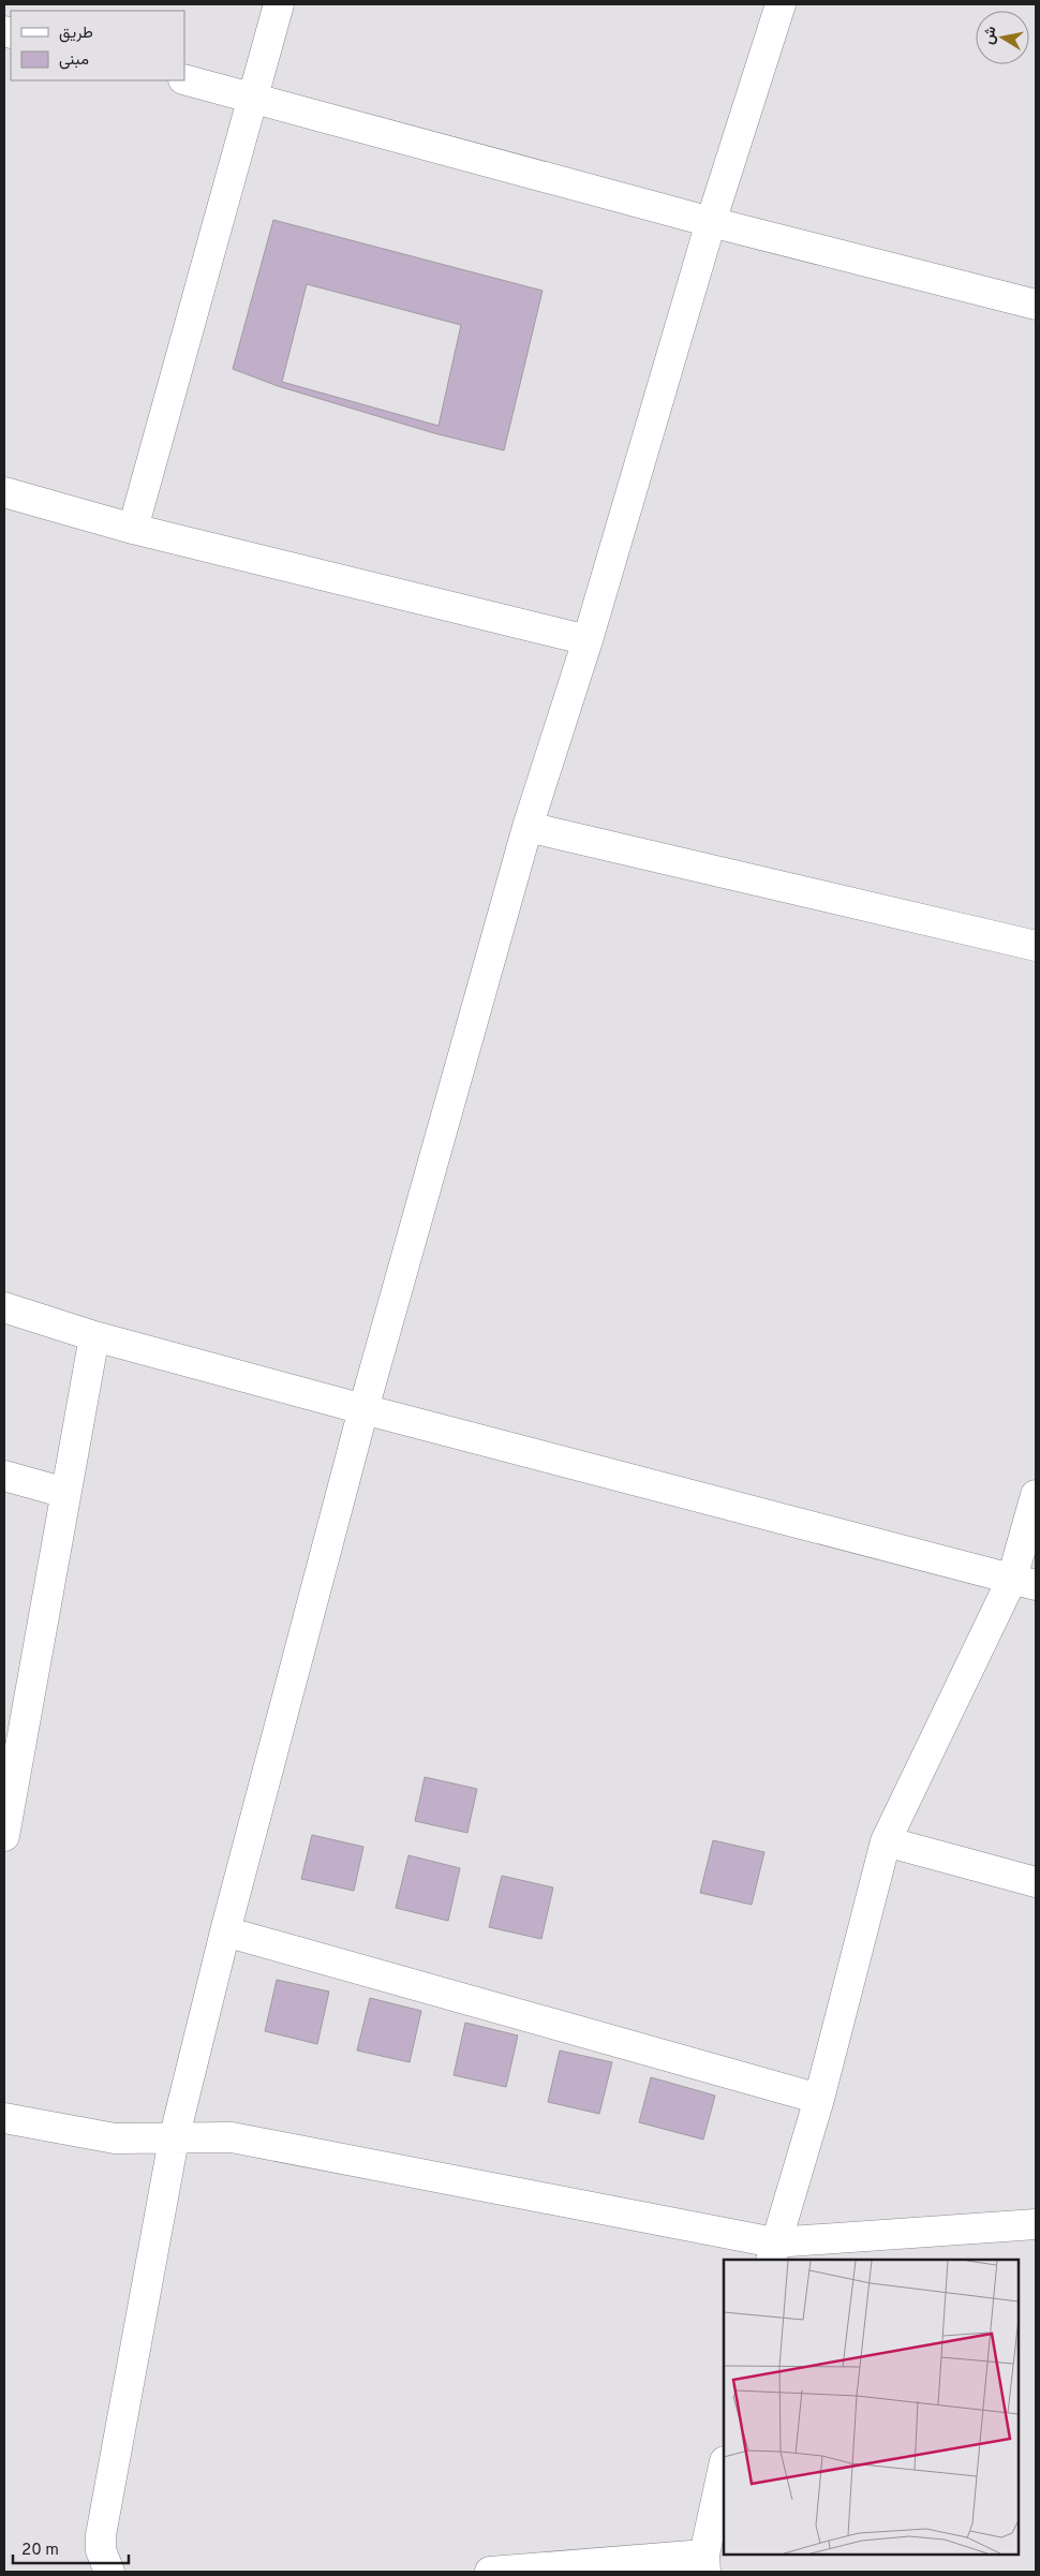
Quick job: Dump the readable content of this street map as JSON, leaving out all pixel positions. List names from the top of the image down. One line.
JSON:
{"legend":["طريق","مبنى"],"scale_bar":"20 m","north":"left"}
